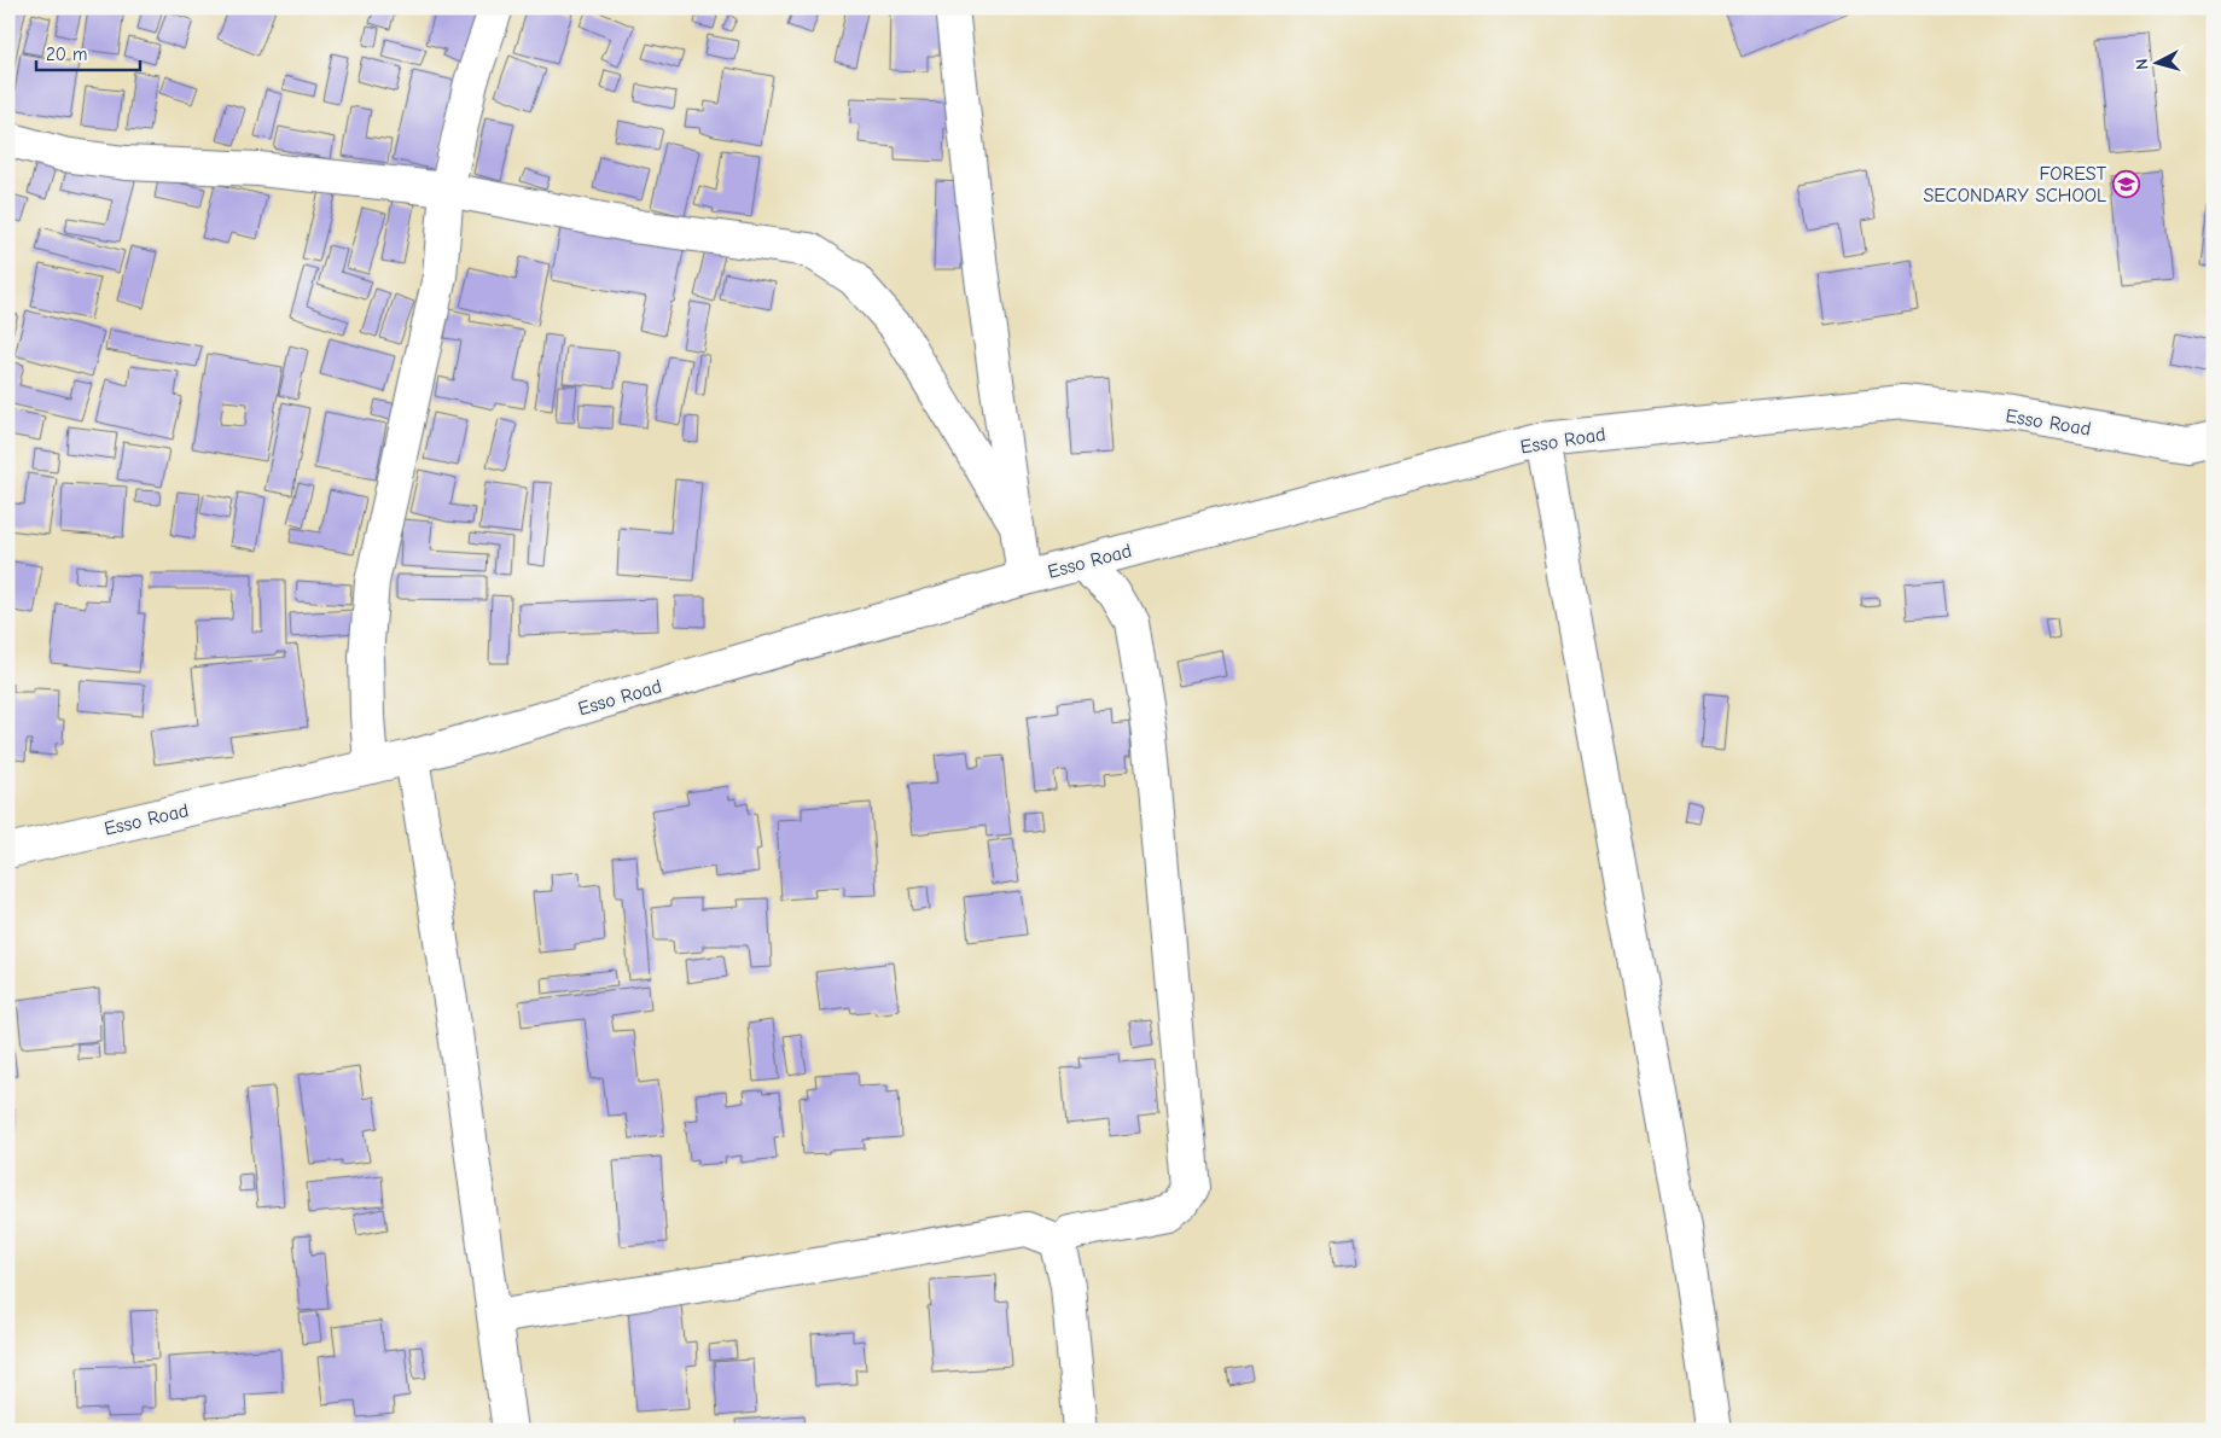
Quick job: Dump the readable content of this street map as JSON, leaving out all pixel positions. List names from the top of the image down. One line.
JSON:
{"streets":{"street":["Esso Road"]},"places":{"school or university":["FOREST SECONDARY SCHOOL"]},"scale_bar":"20 m","north":"left"}
